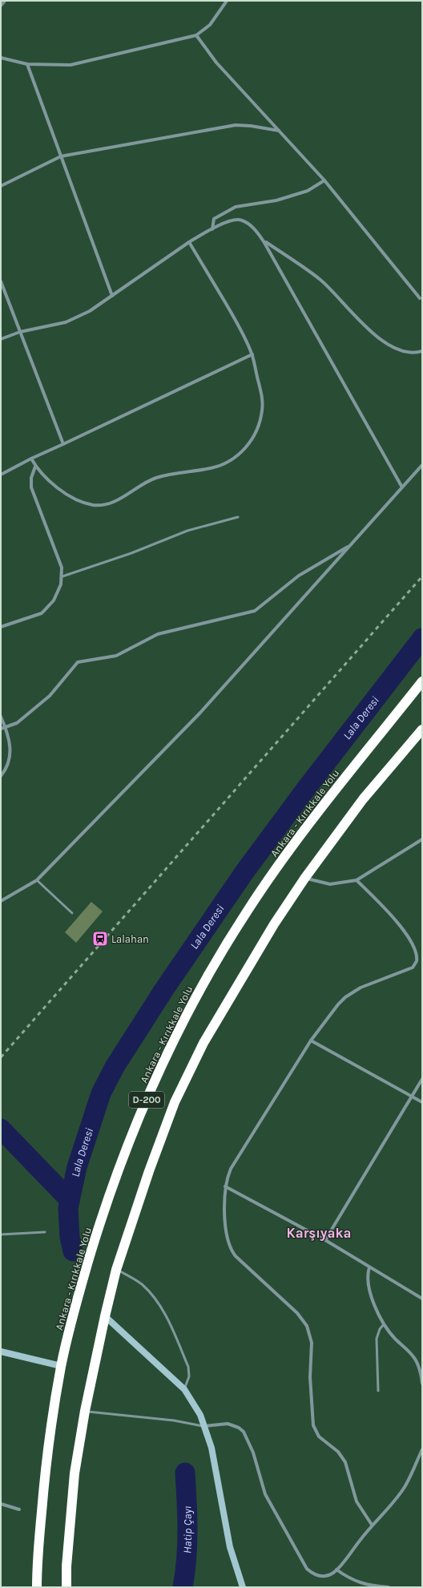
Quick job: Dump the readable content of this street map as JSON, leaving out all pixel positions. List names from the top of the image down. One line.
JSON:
{"streets":{"highway":["Ankara - Kırıkkale Yolu","D-200"]},"districts":["Karşıyaka"],"water":["Lala Deresi","Hatip Çayı"],"places":{"station":["Lalahan"]}}
